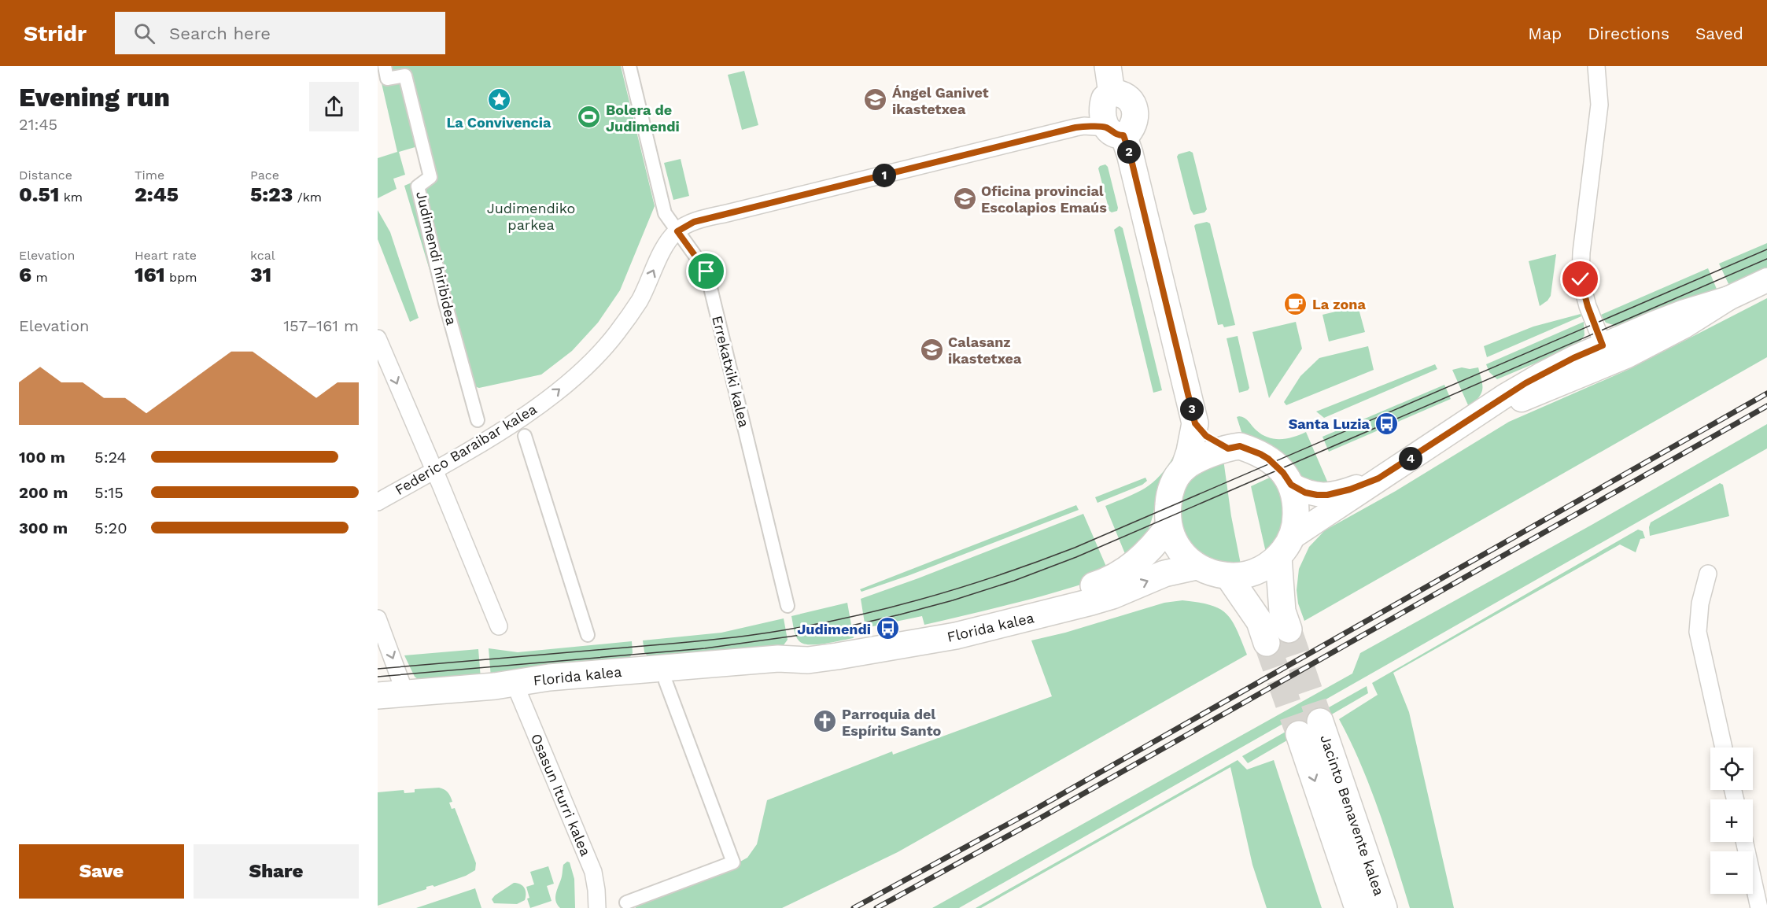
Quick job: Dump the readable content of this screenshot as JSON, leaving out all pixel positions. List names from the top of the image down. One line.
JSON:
{"streets":{"main road":["Florida kalea","Jacinto Benavente kalea"],"street":["Judimendi hiribidea","Errekatxiki kalea","Federico Baraibar kalea","Osasun Iturri kalea"]},"crossings":[["Errekatxiki kalea","Federico Baraibar kalea"],["Florida kalea","Osasun Iturri kalea"]],"one_way":["Federico Baraibar kalea"],"parks":["Judimendiko parkea"],"places":{"place":["La Convivencia"],"school or university":["Ángel Ganivet ikastetxea","Oficina provincial Escolapios Emaús","Calasanz ikastetxea"],"sports":["Bolera de Judimendi"],"cafe":["La zona"],"bus stop":["Santa Luzia","Judimendi"],"church":["Parroquia del Espíritu Santo"]},"page":{"header":"Stridr","search":"Search here","nav":["Map","Directions","Saved"],"heading":["Evening run","21:45"],"pins":["2","1","3","4"],"stats":[["Distance","0.51 km"],["Time","2:45"],["Pace","5:23 /km"],["Elevation","6 m"],["Heart rate","161 bpm"],["kcal","31"]],"chart":["Elevation","157–161 m"],"list":[{"name":"100 m","note":"5:24"},{"name":"200 m","note":"5:15"},{"name":"300 m","note":"5:20"}],"map_buttons":["+","−"],"buttons":["Save","Share"]}}
